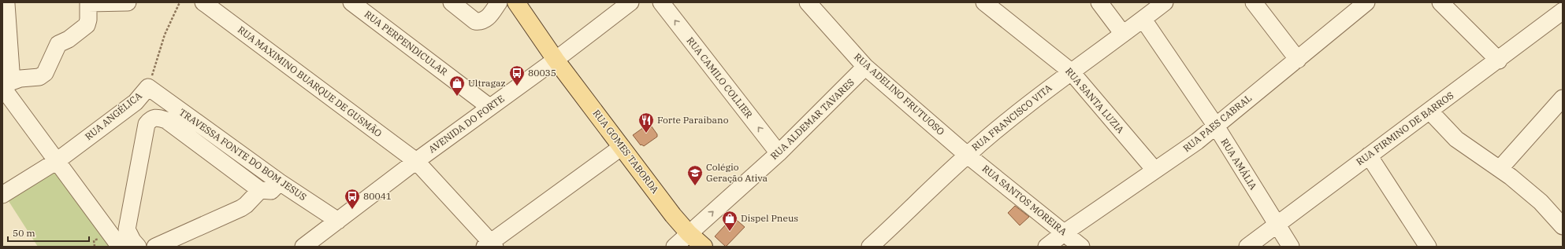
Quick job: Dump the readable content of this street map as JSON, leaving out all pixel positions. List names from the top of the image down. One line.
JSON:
{"streets":{"main road":["RUA GOMES TABORDA"],"street":["RUA PERPENDICULAR","RUA CAMILO COLLIER","RUA MAXIMINO BUARQUE DE GUSMÃO","RUA ADELINO FRUTUOSO","RUA SANTA LUZIA","RUA ANGÉLICA","RUA FRANCISCO VITA","RUA ALDEMAR TAVARES","RUA PAES CABRAL","AVENIDA DO FORTE","RUA FIRMINO DE BARROS","TRAVESSA FONTE DO BOM JESUS","RUA AMÁLIA","RUA SANTOS MOREIRA"]},"crossings":[["RUA PERPENDICULAR","AVENIDA DO FORTE"],["RUA CAMILO COLLIER","RUA ALDEMAR TAVARES"],["RUA MAXIMINO BUARQUE DE GUSMÃO","AVENIDA DO FORTE"],["RUA ADELINO FRUTUOSO","RUA FRANCISCO VITA"],["RUA ADELINO FRUTUOSO","RUA ALDEMAR TAVARES"],["RUA ADELINO FRUTUOSO","RUA SANTOS MOREIRA"],["RUA SANTA LUZIA","RUA FRANCISCO VITA"],["RUA SANTA LUZIA","RUA PAES CABRAL"],["RUA ANGÉLICA","TRAVESSA FONTE DO BOM JESUS"],["RUA FRANCISCO VITA","RUA AMÁLIA"],["RUA FRANCISCO VITA","RUA SANTOS MOREIRA"],["RUA ALDEMAR TAVARES","RUA GOMES TABORDA"],["RUA PAES CABRAL","RUA AMÁLIA"],["RUA PAES CABRAL","RUA SANTOS MOREIRA"],["AVENIDA DO FORTE","RUA GOMES TABORDA"],["AVENIDA DO FORTE","TRAVESSA FONTE DO BOM JESUS"],["RUA FIRMINO DE BARROS","RUA AMÁLIA"]],"one_way":["RUA CAMILO COLLIER","RUA ALDEMAR TAVARES"],"places":{"bus stop":["80035","80041"],"shop":["Ultragaz","Dispel Pneus"],"restaurant":["Forte Paraibano"],"school or university":["Colégio Geração Ativa"]},"scale_bar":"50 m"}
